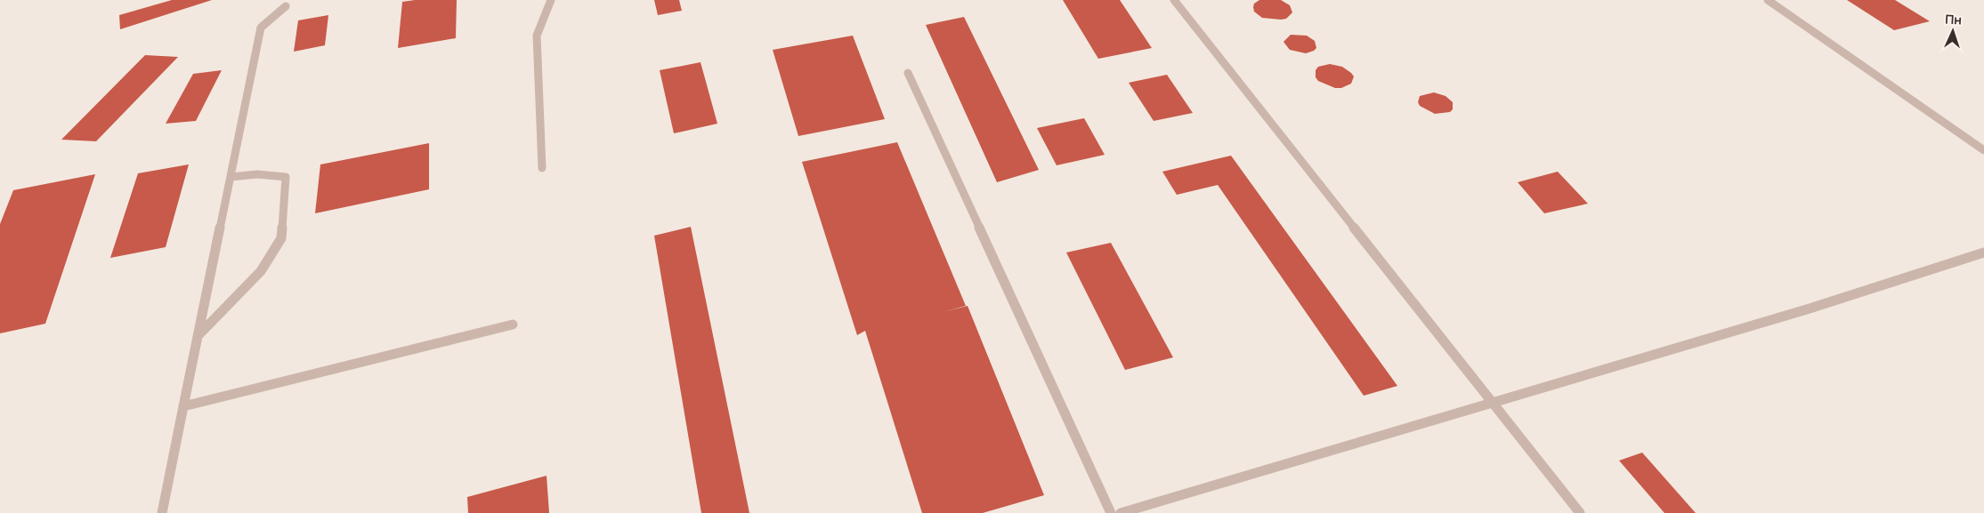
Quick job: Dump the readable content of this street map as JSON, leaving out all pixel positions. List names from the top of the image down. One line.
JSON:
{"north":"top"}
